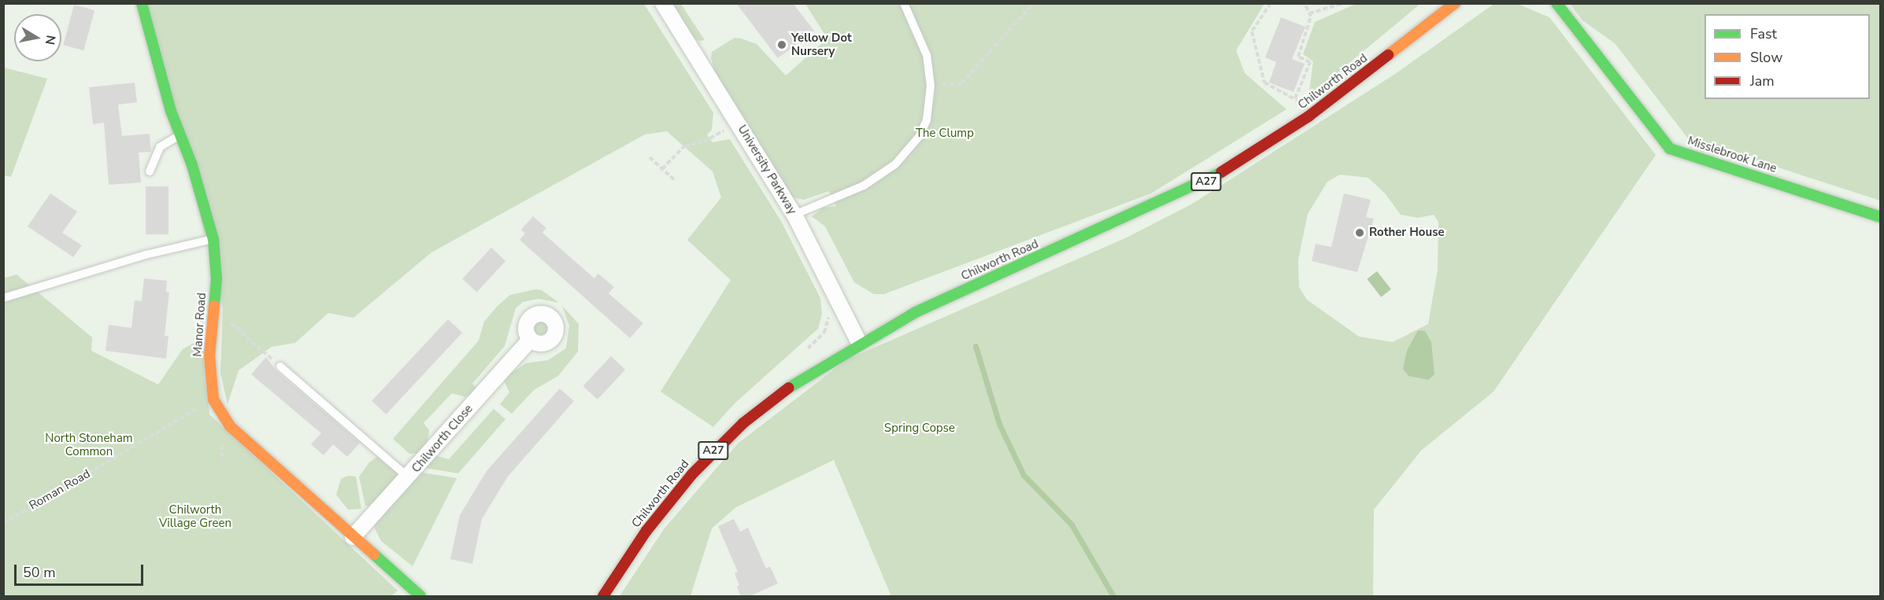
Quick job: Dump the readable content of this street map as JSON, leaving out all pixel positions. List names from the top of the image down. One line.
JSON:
{"streets":{"street":["Chilworth Road","Misslebrook Lane","University Parkway","A27","Manor Road","Chilworth Close"],"path":["Roman Road"]},"crossings":[["Chilworth Road","University Parkway"],["Manor Road","Chilworth Close"],["Manor Road","Roman Road"]],"parks":["The Clump","Spring Copse","North Stoneham Common","Chilworth Village Green"],"places":["Yellow Dot Nursery","Rother House"],"legend":["Fast","Slow","Jam"],"scale_bar":"50 m","north":"right"}
